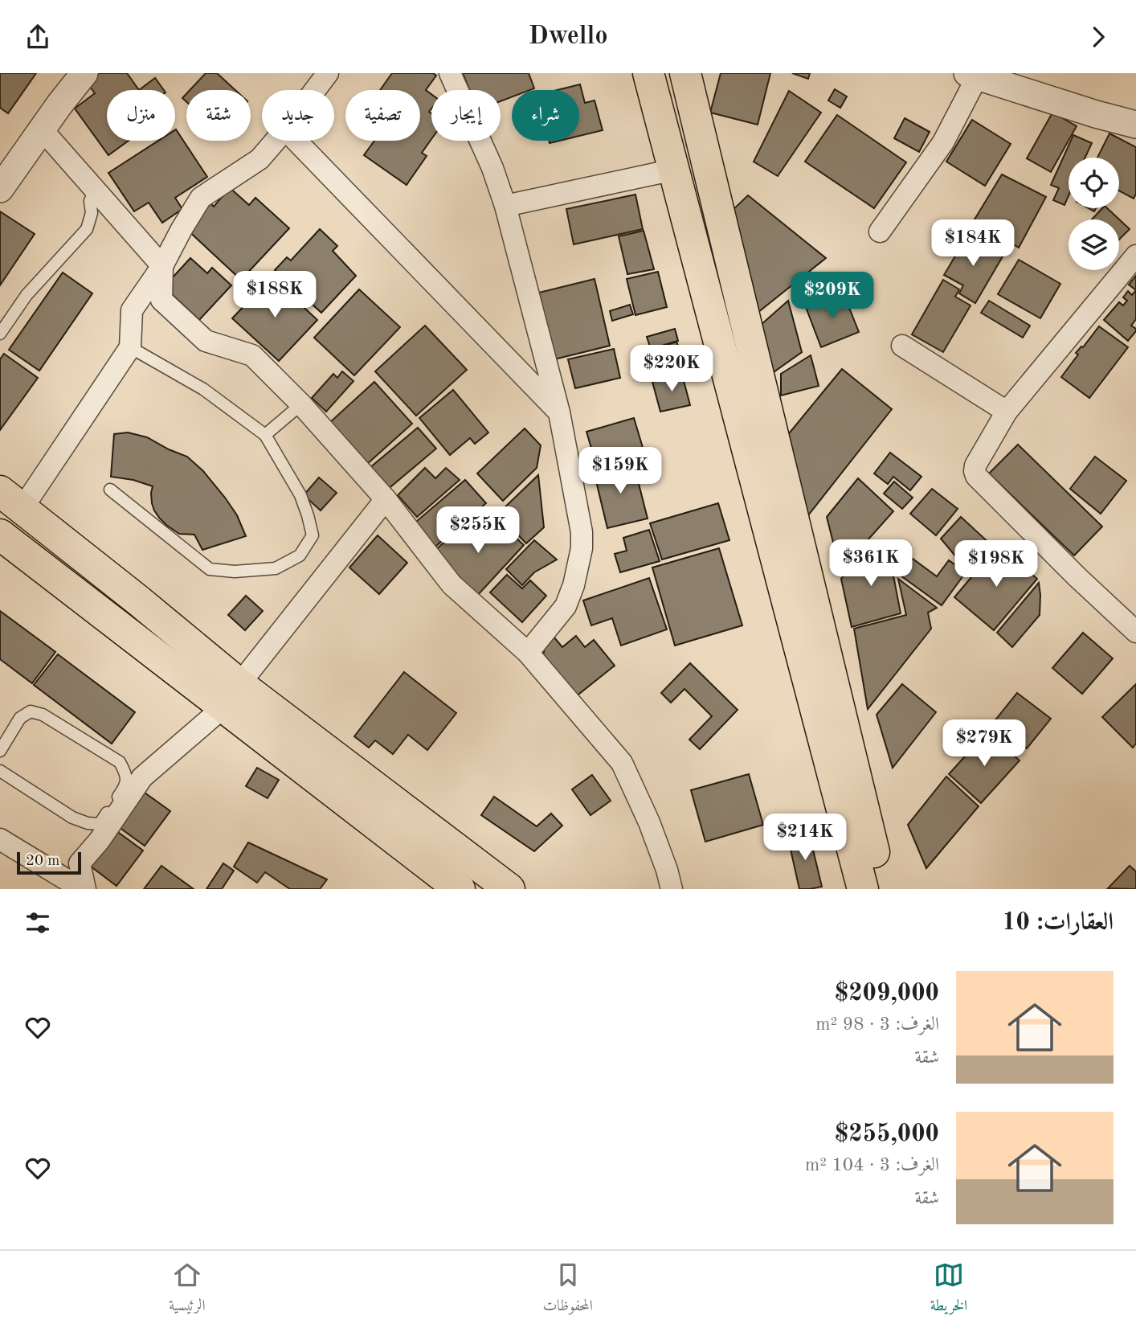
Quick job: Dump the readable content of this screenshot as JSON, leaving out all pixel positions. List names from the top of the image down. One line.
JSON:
{"scale_bar":"20 m","page":{"header":"Dwello","chip":["شراء","إيجار","تصفية","جديد","شقة","منزل"],"price":["$184K","$188K","$209K","$220K","$159K","$255K","$361K","$198K","$279K","$214K"],"scale":"20 m","heading":"العقارات: 10","list":[{"name":"$209,000","note":"الغرف: 3 · 98 m² · شقة"},{"name":"$255,000","note":"الغرف: 3 · 104 m² · شقة"}],"tabs":["الخريطة","المحفوظات","الرئيسية"]}}
